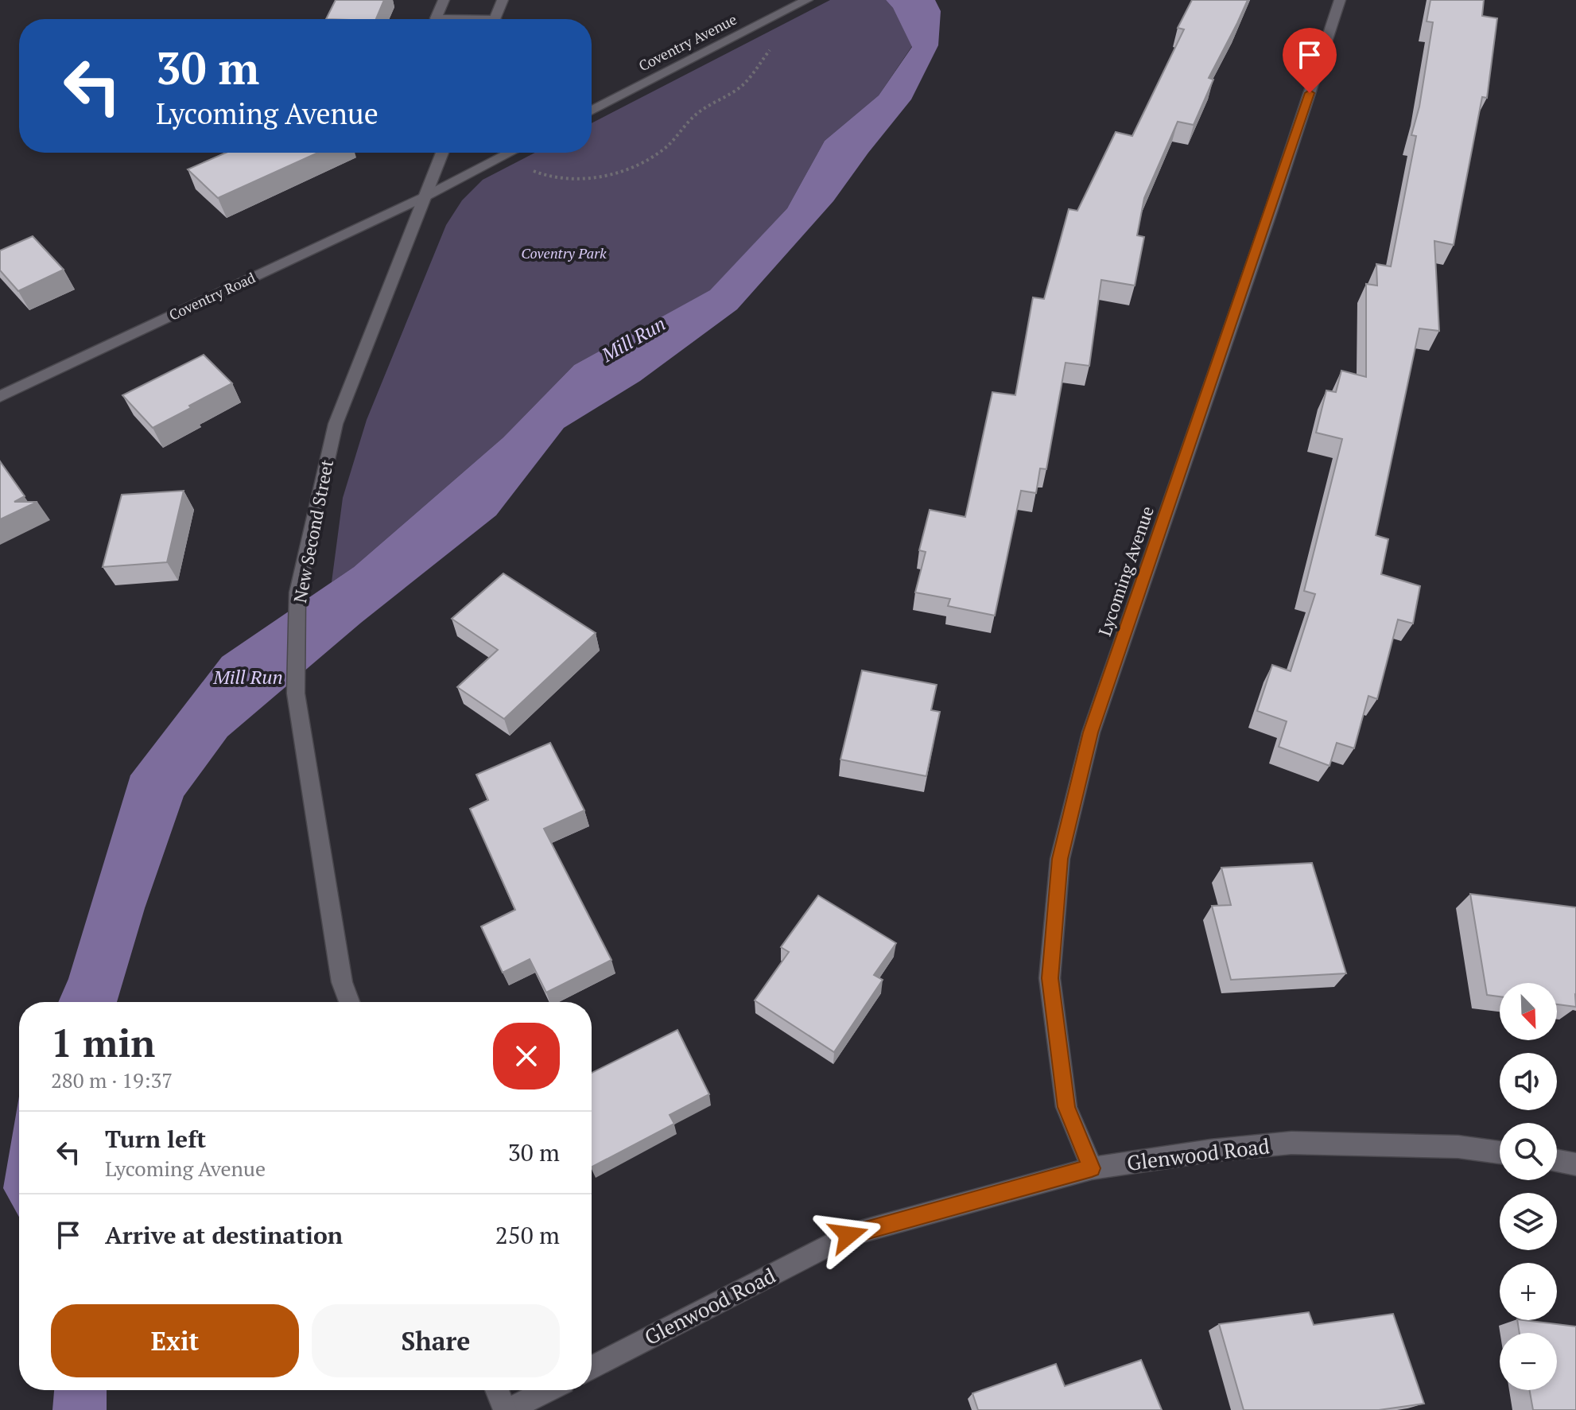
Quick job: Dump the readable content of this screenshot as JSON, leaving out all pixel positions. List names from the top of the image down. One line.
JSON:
{"streets":{"street":["Coventry Avenue","Coventry Road","New Second Street","Lycoming Avenue","Glenwood Road"]},"crossings":[["Coventry Road","New Second Street"],["Lycoming Avenue","Glenwood Road"]],"water":["Mill Run"],"parks":["Coventry Park"],"north":"bottom right","page":{"turn":["30 m","Lycoming Avenue"],"map_buttons":["+","−"],"heading":["1 min","280 m · 19:37"],"list":[{"name":"Turn left","note":"Lycoming Avenue","value":"30 m"},{"name":"Arrive at destination","value":"250 m"}],"buttons":["Exit","Share"]}}
